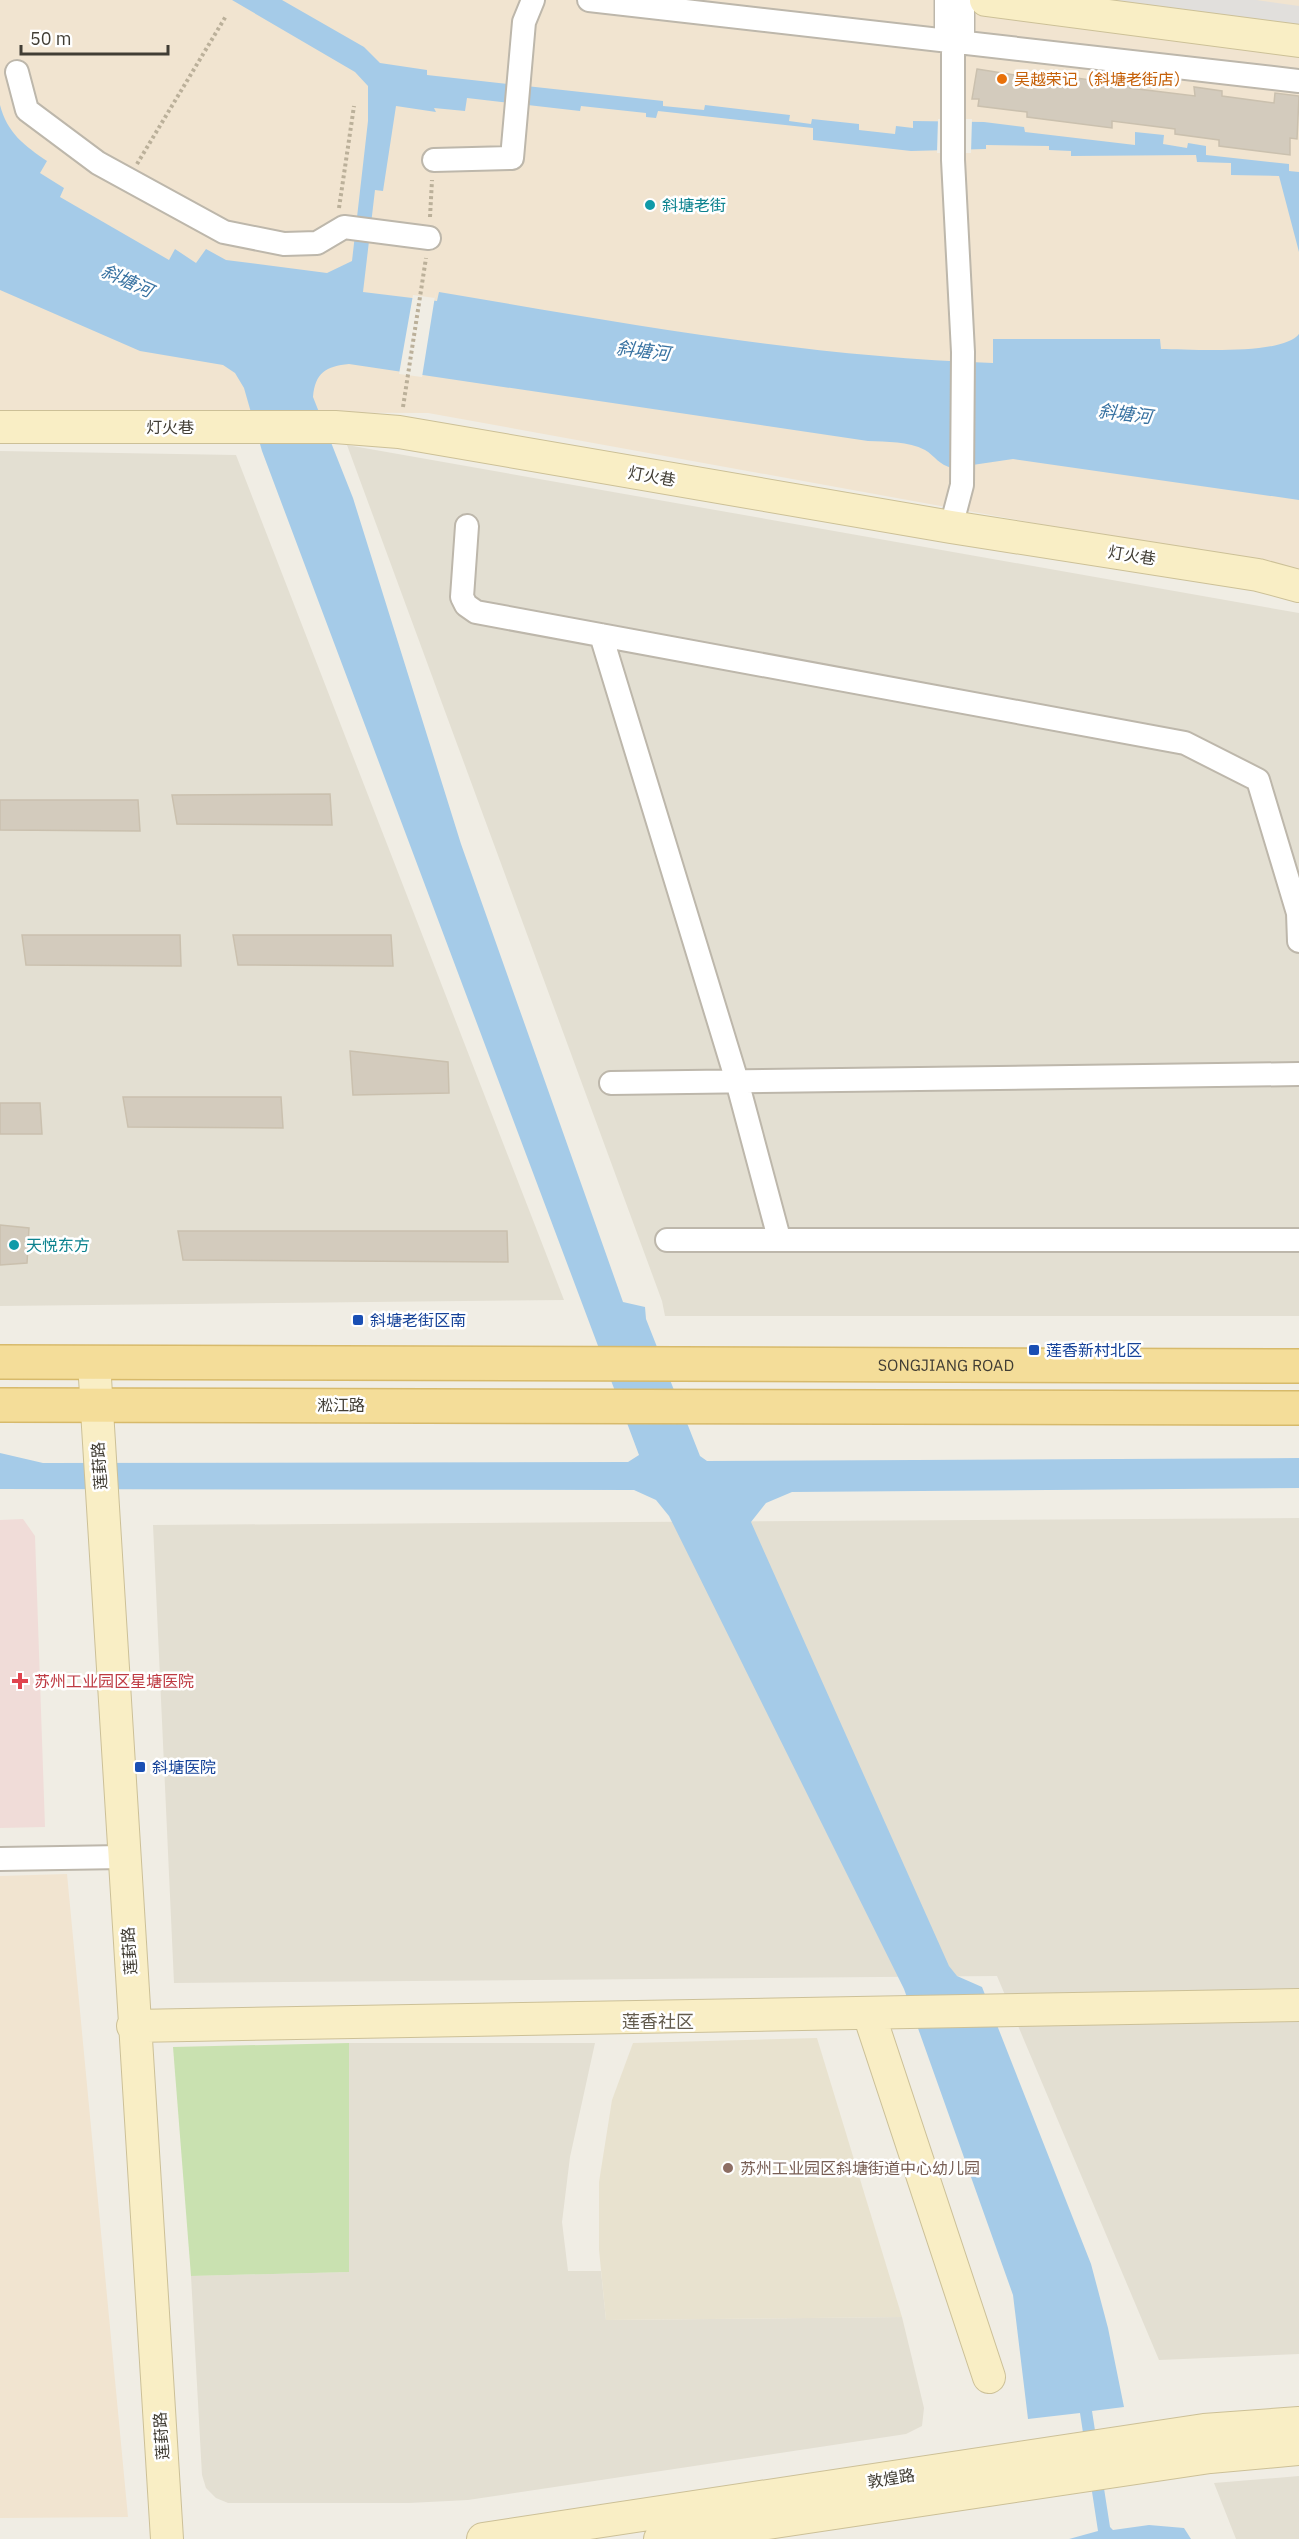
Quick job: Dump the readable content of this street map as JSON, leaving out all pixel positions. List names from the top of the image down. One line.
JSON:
{"streets":{"main road":["SONGJIANG ROAD","淞江路"],"street":["灯火巷","莲葑路","敦煌路"]},"crossings":[["SONGJIANG ROAD","莲葑路"],["淞江路","莲葑路"]],"districts":["莲香社区"],"water":["斜塘河"],"places":{"other":["吴越荣记（斜塘老街店）","斜塘老街","天悦东方","苏州工业园区斜塘街道中心幼儿园"],"transit":["斜塘老街区南","莲香新村北区","斜塘医院"],"health":["苏州工业园区星塘医院"]},"scale_bar":"50 m"}
